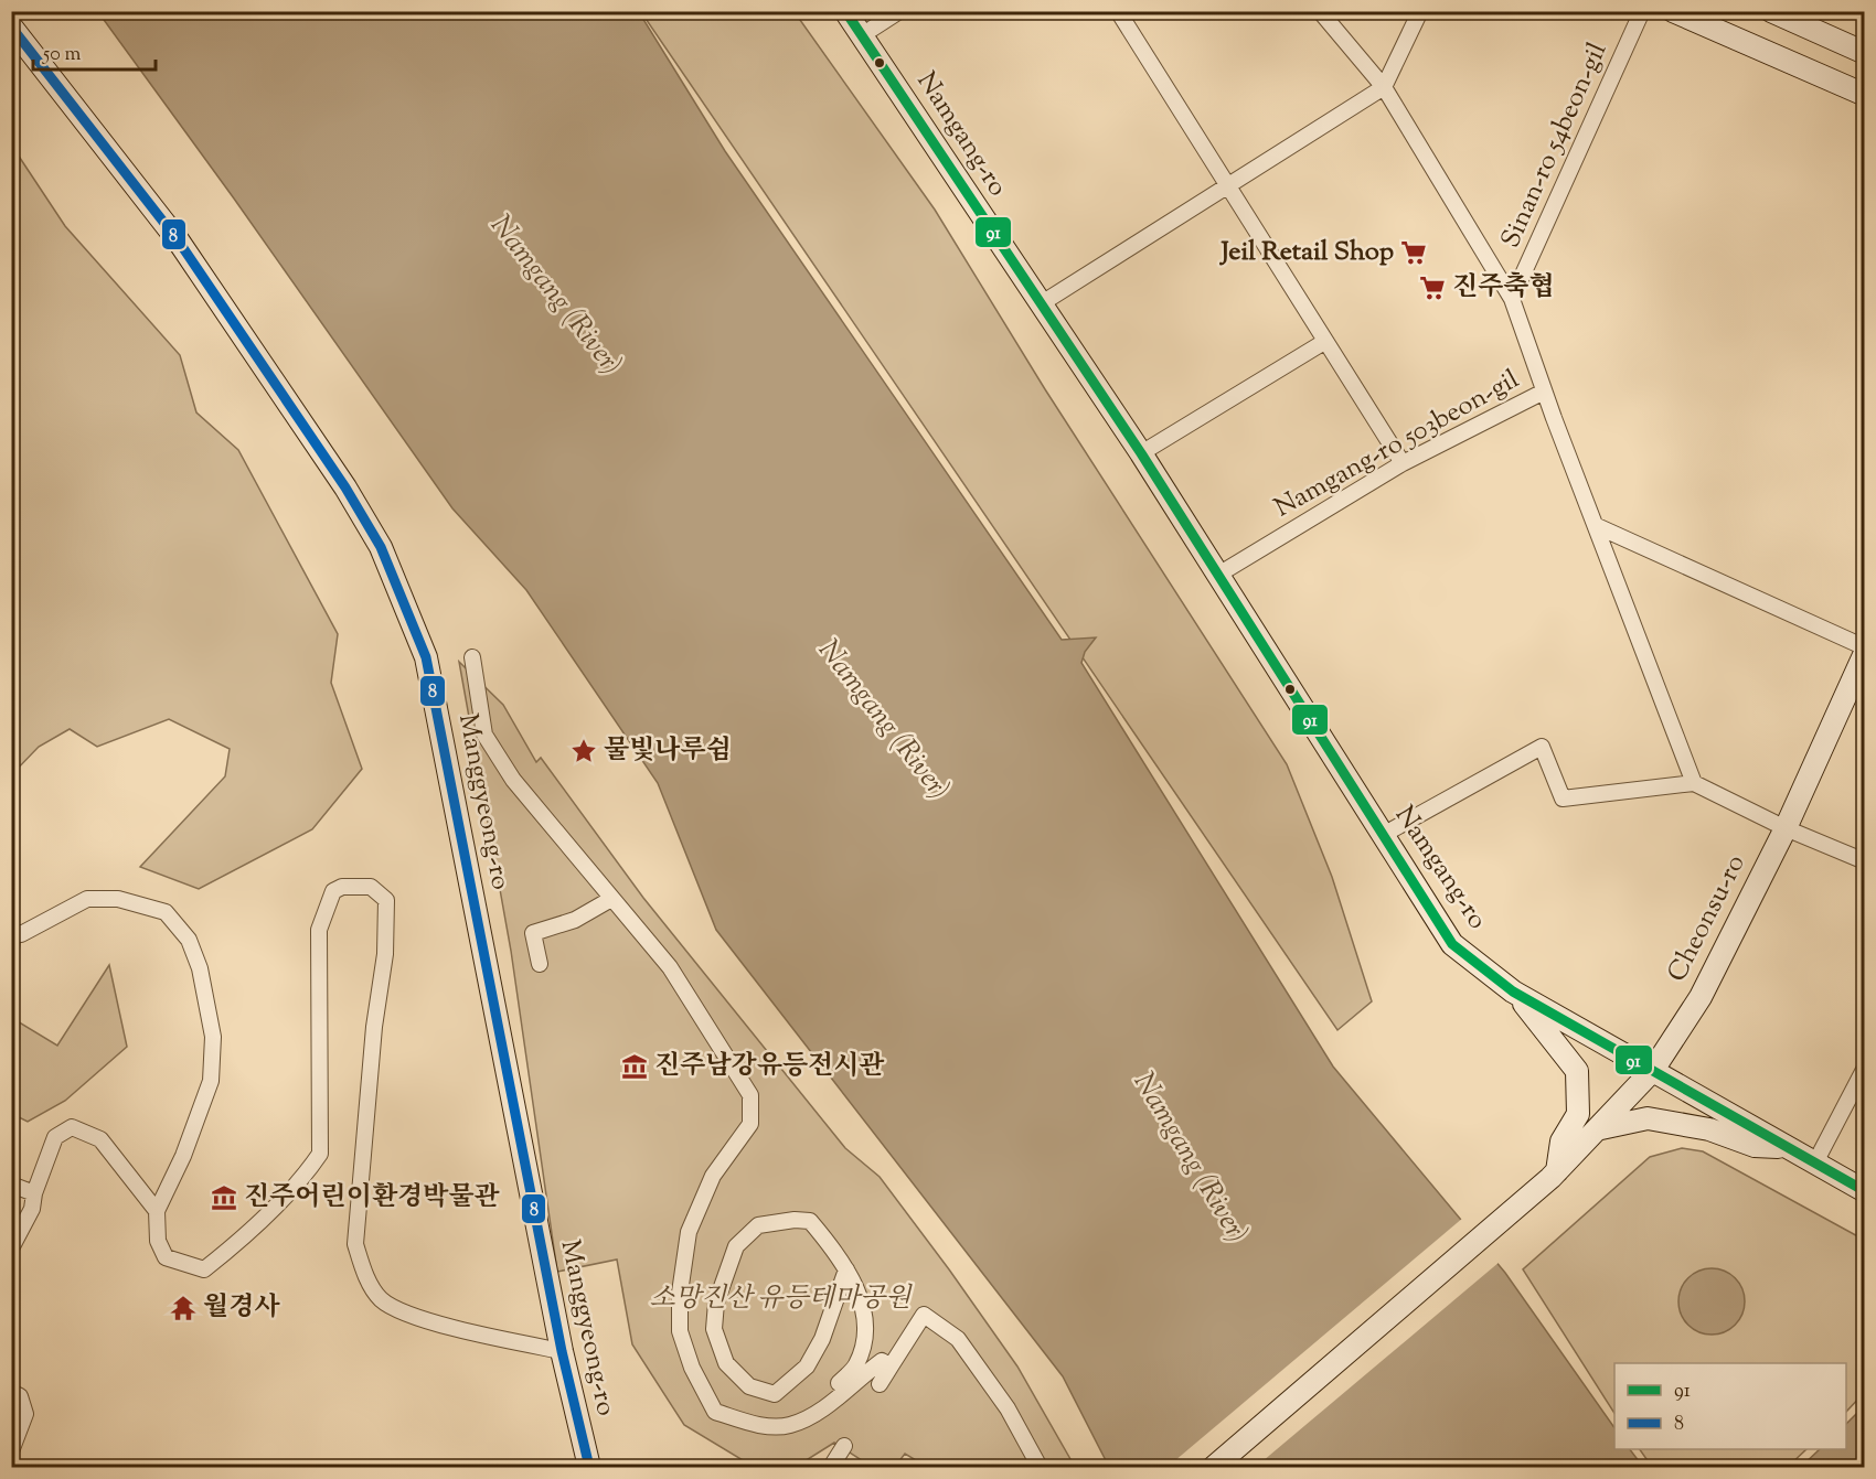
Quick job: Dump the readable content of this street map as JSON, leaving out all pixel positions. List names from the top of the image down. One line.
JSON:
{"streets":{"street":["Namgang-ro","Sinan-ro 54beon-gil","Namgang-ro 503beon-gil","Manggyeong-ro","Cheonsu-ro"]},"crossings":[["Namgang-ro","Namgang-ro 503beon-gil"],["Namgang-ro","Cheonsu-ro"],["Sinan-ro 54beon-gil","Namgang-ro 503beon-gil"]],"water":["Namgang (River)"],"parks":["소망진산 유등테마공원"],"places":{"supermarket":["Jeil Retail Shop","진주축협"],"place":["물빛나루쉼"],"museum":["진주남강유등전시관","진주어린이환경박물관"],"temple":["월경사"]},"lines":["transit line 91","transit line 8"],"legend":["91","8"],"scale_bar":"50 m"}
